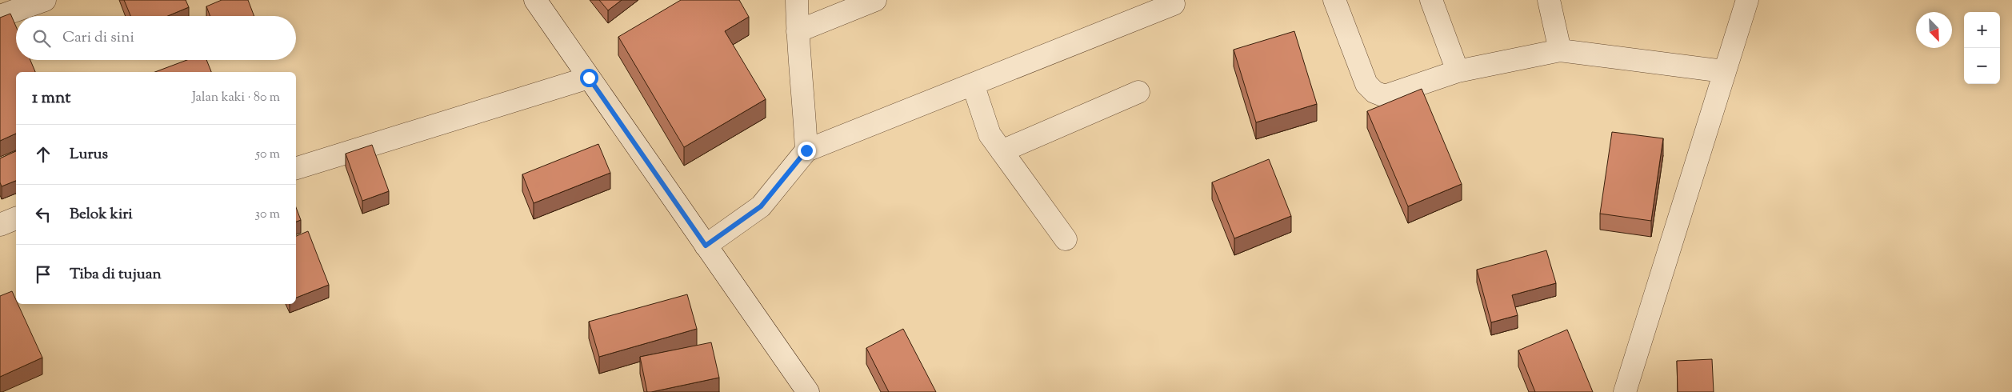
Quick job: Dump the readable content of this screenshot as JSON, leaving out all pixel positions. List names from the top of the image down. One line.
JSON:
{"north":"bottom right","page":{"map_buttons":["+","−"],"search":"Cari di sini","heading":["1 mnt","Jalan kaki · 80 m"],"list":[["Lurus","50 m"],["Belok kiri","30 m"],"Tiba di tujuan"]}}
